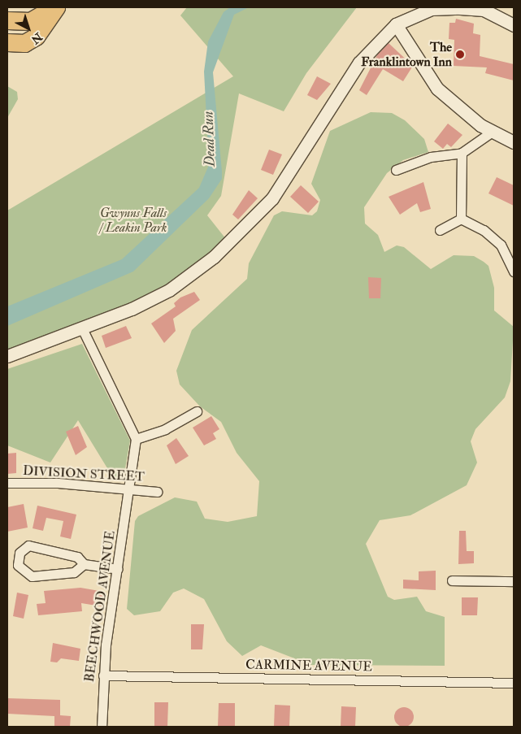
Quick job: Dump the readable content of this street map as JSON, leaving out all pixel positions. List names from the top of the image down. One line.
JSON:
{"streets":{"street":["DIVISION STREET","BEECHWOOD AVENUE","CARMINE AVENUE"]},"crossings":[["DIVISION STREET","BEECHWOOD AVENUE"],["BEECHWOOD AVENUE","CARMINE AVENUE"]],"water":["Dead Run"],"parks":["Gwynns Falls / Leakin Park"],"places":["The Franklintown Inn"],"north":"bottom right"}
